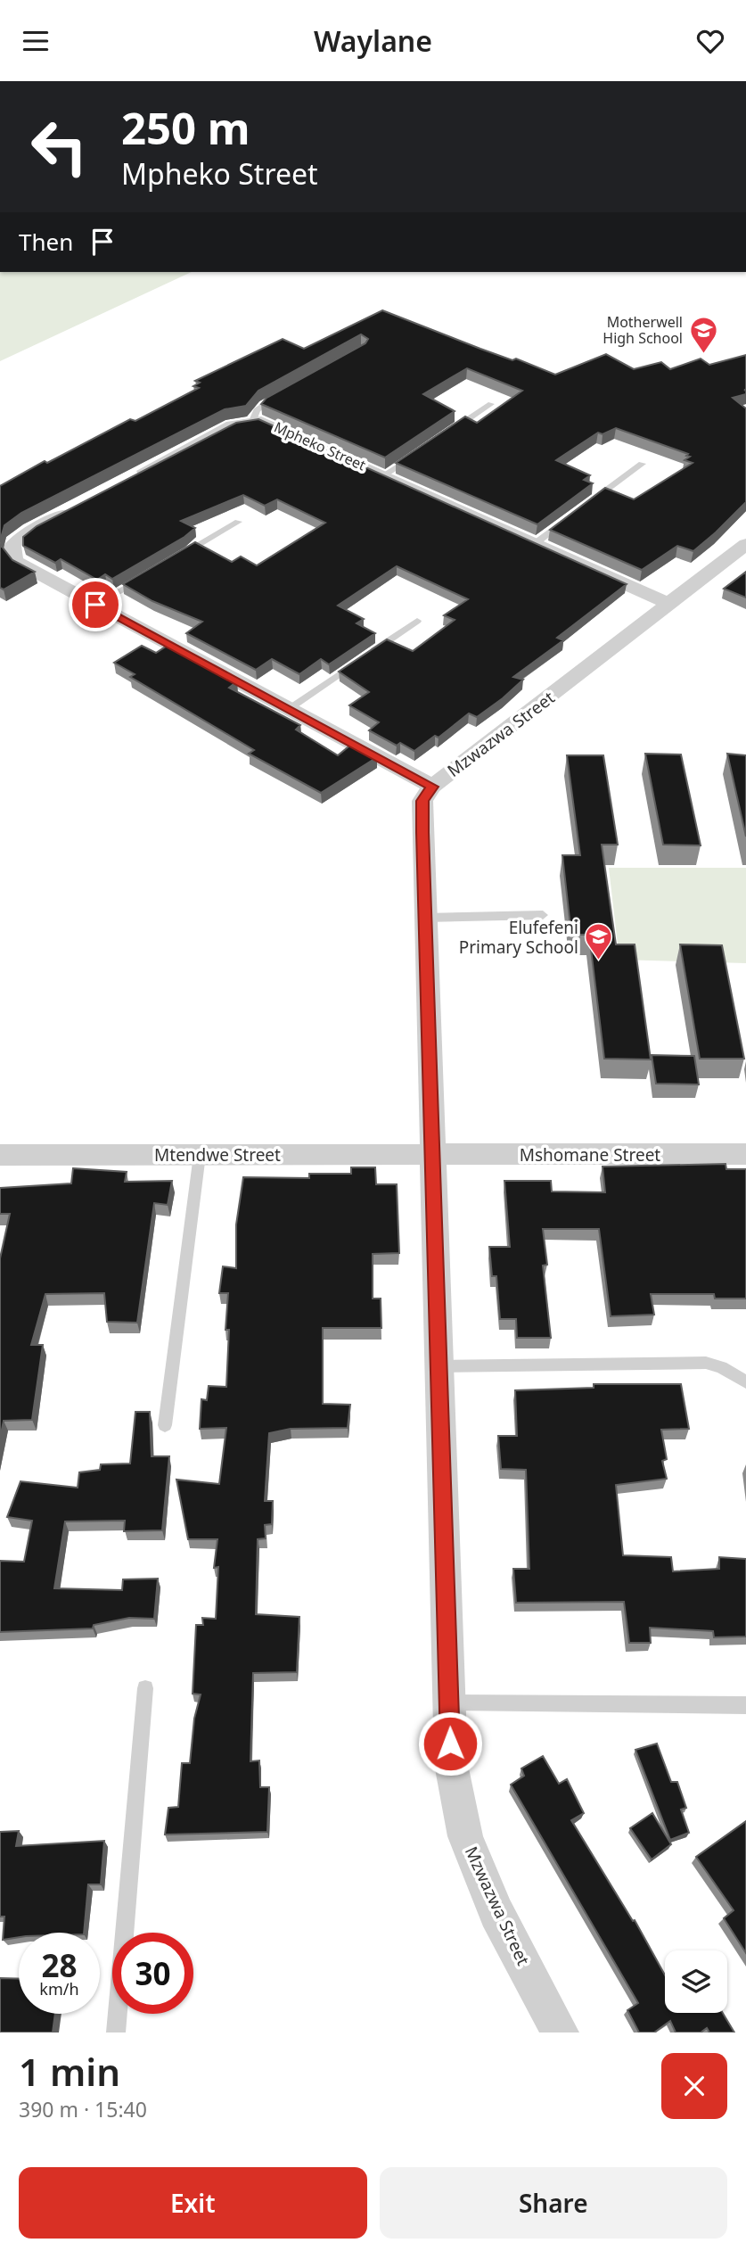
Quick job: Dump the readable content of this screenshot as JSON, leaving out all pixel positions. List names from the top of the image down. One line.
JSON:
{"streets":{"street":["Mpheko Street","Mzwazwa Street","Mtendwe Street","Mshomane Street"]},"crossings":[["Mpheko Street","Mzwazwa Street"],["Mzwazwa Street","Mtendwe Street"],["Mzwazwa Street","Mshomane Street"],["Mtendwe Street","Mshomane Street"]],"places":{"school or university":["Motherwell High School","Elufefeni Primary School"]},"page":{"header":"Waylane","turn":["250 m","Mpheko Street"],"then":"Then","speed":"28 km/h","limit":"30","heading":["1 min","390 m · 15:40"],"buttons":["Exit","Share"]}}
